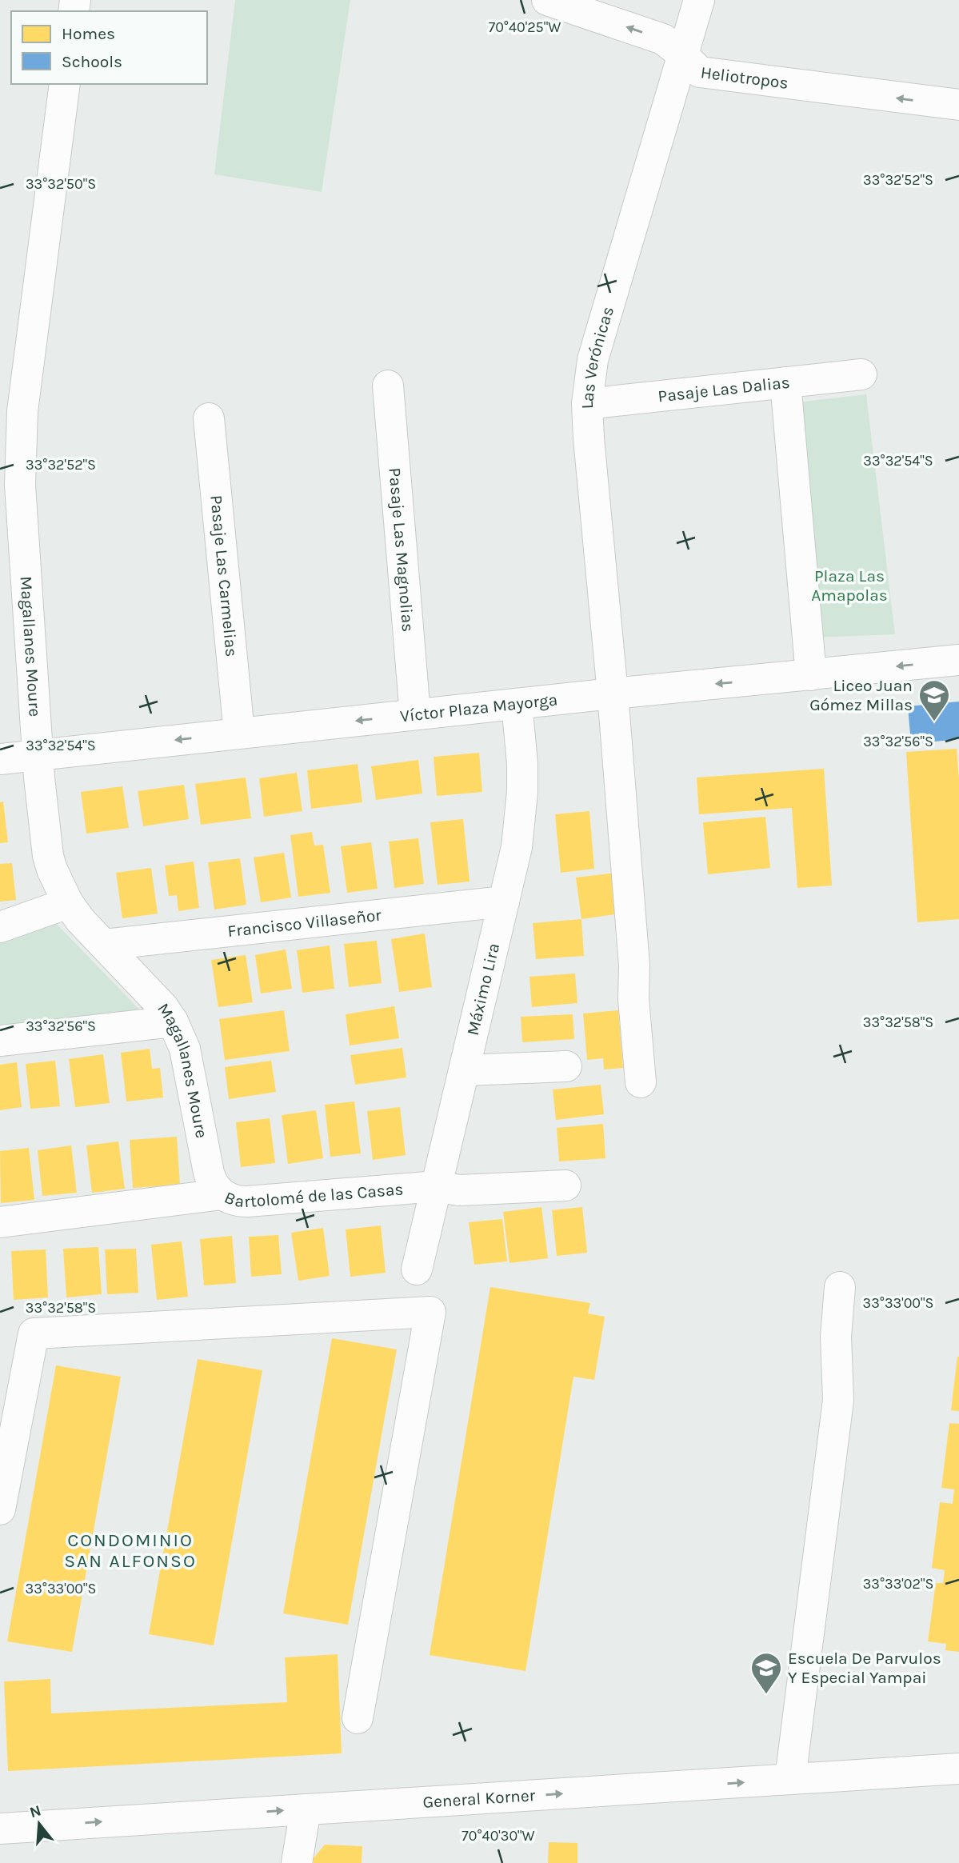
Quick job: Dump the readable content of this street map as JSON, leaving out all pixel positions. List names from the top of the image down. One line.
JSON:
{"streets":{"street":["Heliotropos","Las Verónicas","Pasaje Las Dalias","Pasaje Las Magnolias","Pasaje Las Carmelias","Magallanes Moure","Víctor Plaza Mayorga","Francisco Villaseñor","Máximo Lira","Bartolomé de las Casas","General Korner"]},"crossings":[["Heliotropos","Las Verónicas"],["Las Verónicas","Pasaje Las Dalias"],["Las Verónicas","Víctor Plaza Mayorga"],["Pasaje Las Magnolias","Víctor Plaza Mayorga"],["Pasaje Las Carmelias","Víctor Plaza Mayorga"],["Magallanes Moure","Víctor Plaza Mayorga"],["Magallanes Moure","Francisco Villaseñor"],["Magallanes Moure","Bartolomé de las Casas"],["Víctor Plaza Mayorga","Máximo Lira"],["Francisco Villaseñor","Máximo Lira"],["Máximo Lira","Bartolomé de las Casas"]],"one_way":["Heliotropos","Víctor Plaza Mayorga","General Korner"],"districts":["CONDOMINIO SAN ALFONSO"],"parks":["Plaza Las Amapolas"],"places":{"school or university":["Liceo Juan Gómez Millas","Escuela De Parvulos Y Especial Yampai"]},"legend":["Homes","Schools"],"north":"top","coordinates":["70°40'25\"W","33°32'52\"S","33°32'50\"S","33°32'54\"S","33°32'56\"S","33°32'58\"S","33°33'00\"S","33°33'02\"S","70°40'30\"W"]}
